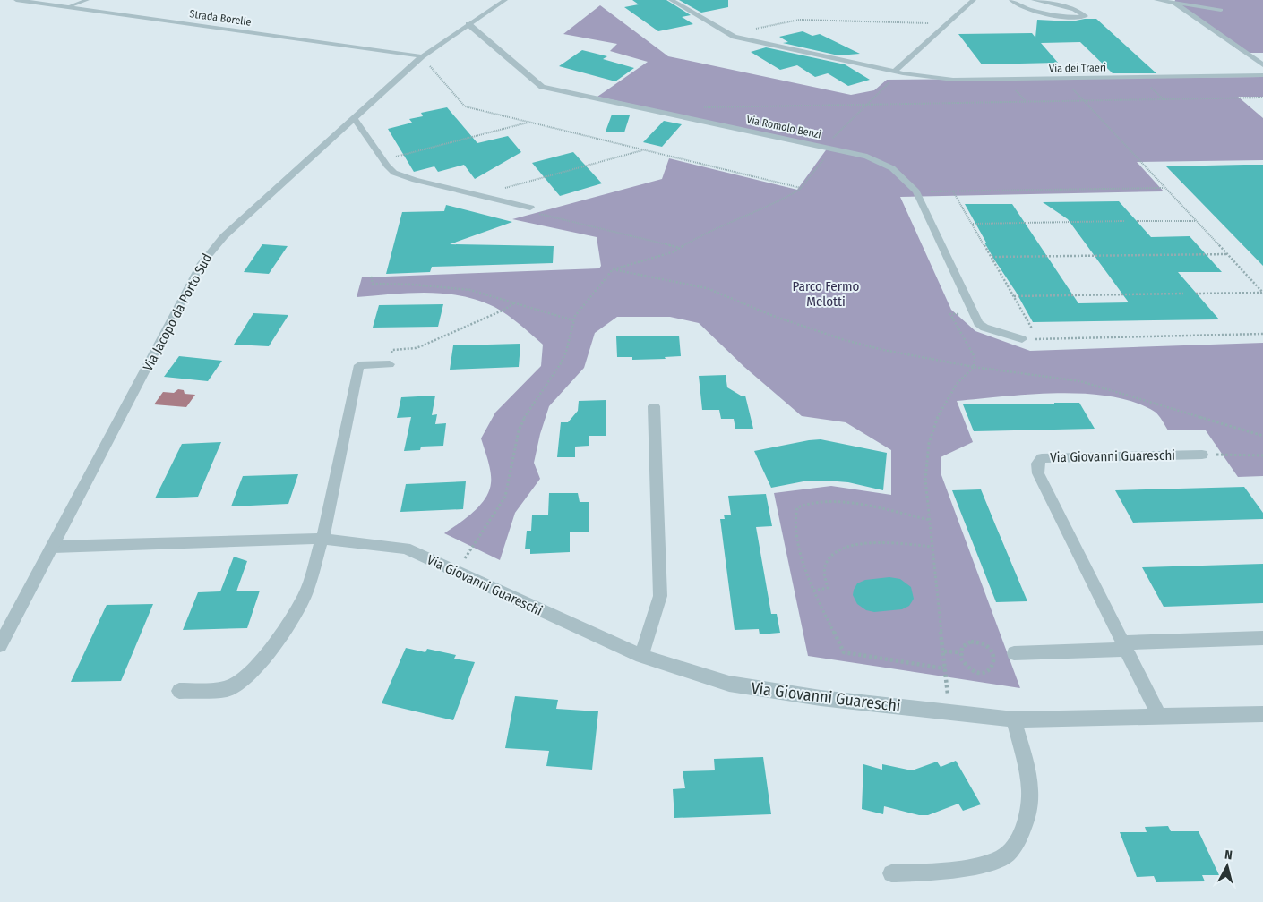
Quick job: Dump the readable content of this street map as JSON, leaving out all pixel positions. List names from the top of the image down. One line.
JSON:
{"streets":{"street":["Strada Borelle","Via dei Traeri","Via Romolo Benzi","Via Jacopo da Porto Sud","Via Giovanni Guareschi"]},"crossings":[["Strada Borelle","Via Jacopo da Porto Sud"],["Via Romolo Benzi","Via Jacopo da Porto Sud"],["Via Jacopo da Porto Sud","Via Giovanni Guareschi"]],"parks":["Parco Fermo Melotti"],"north":"top"}
